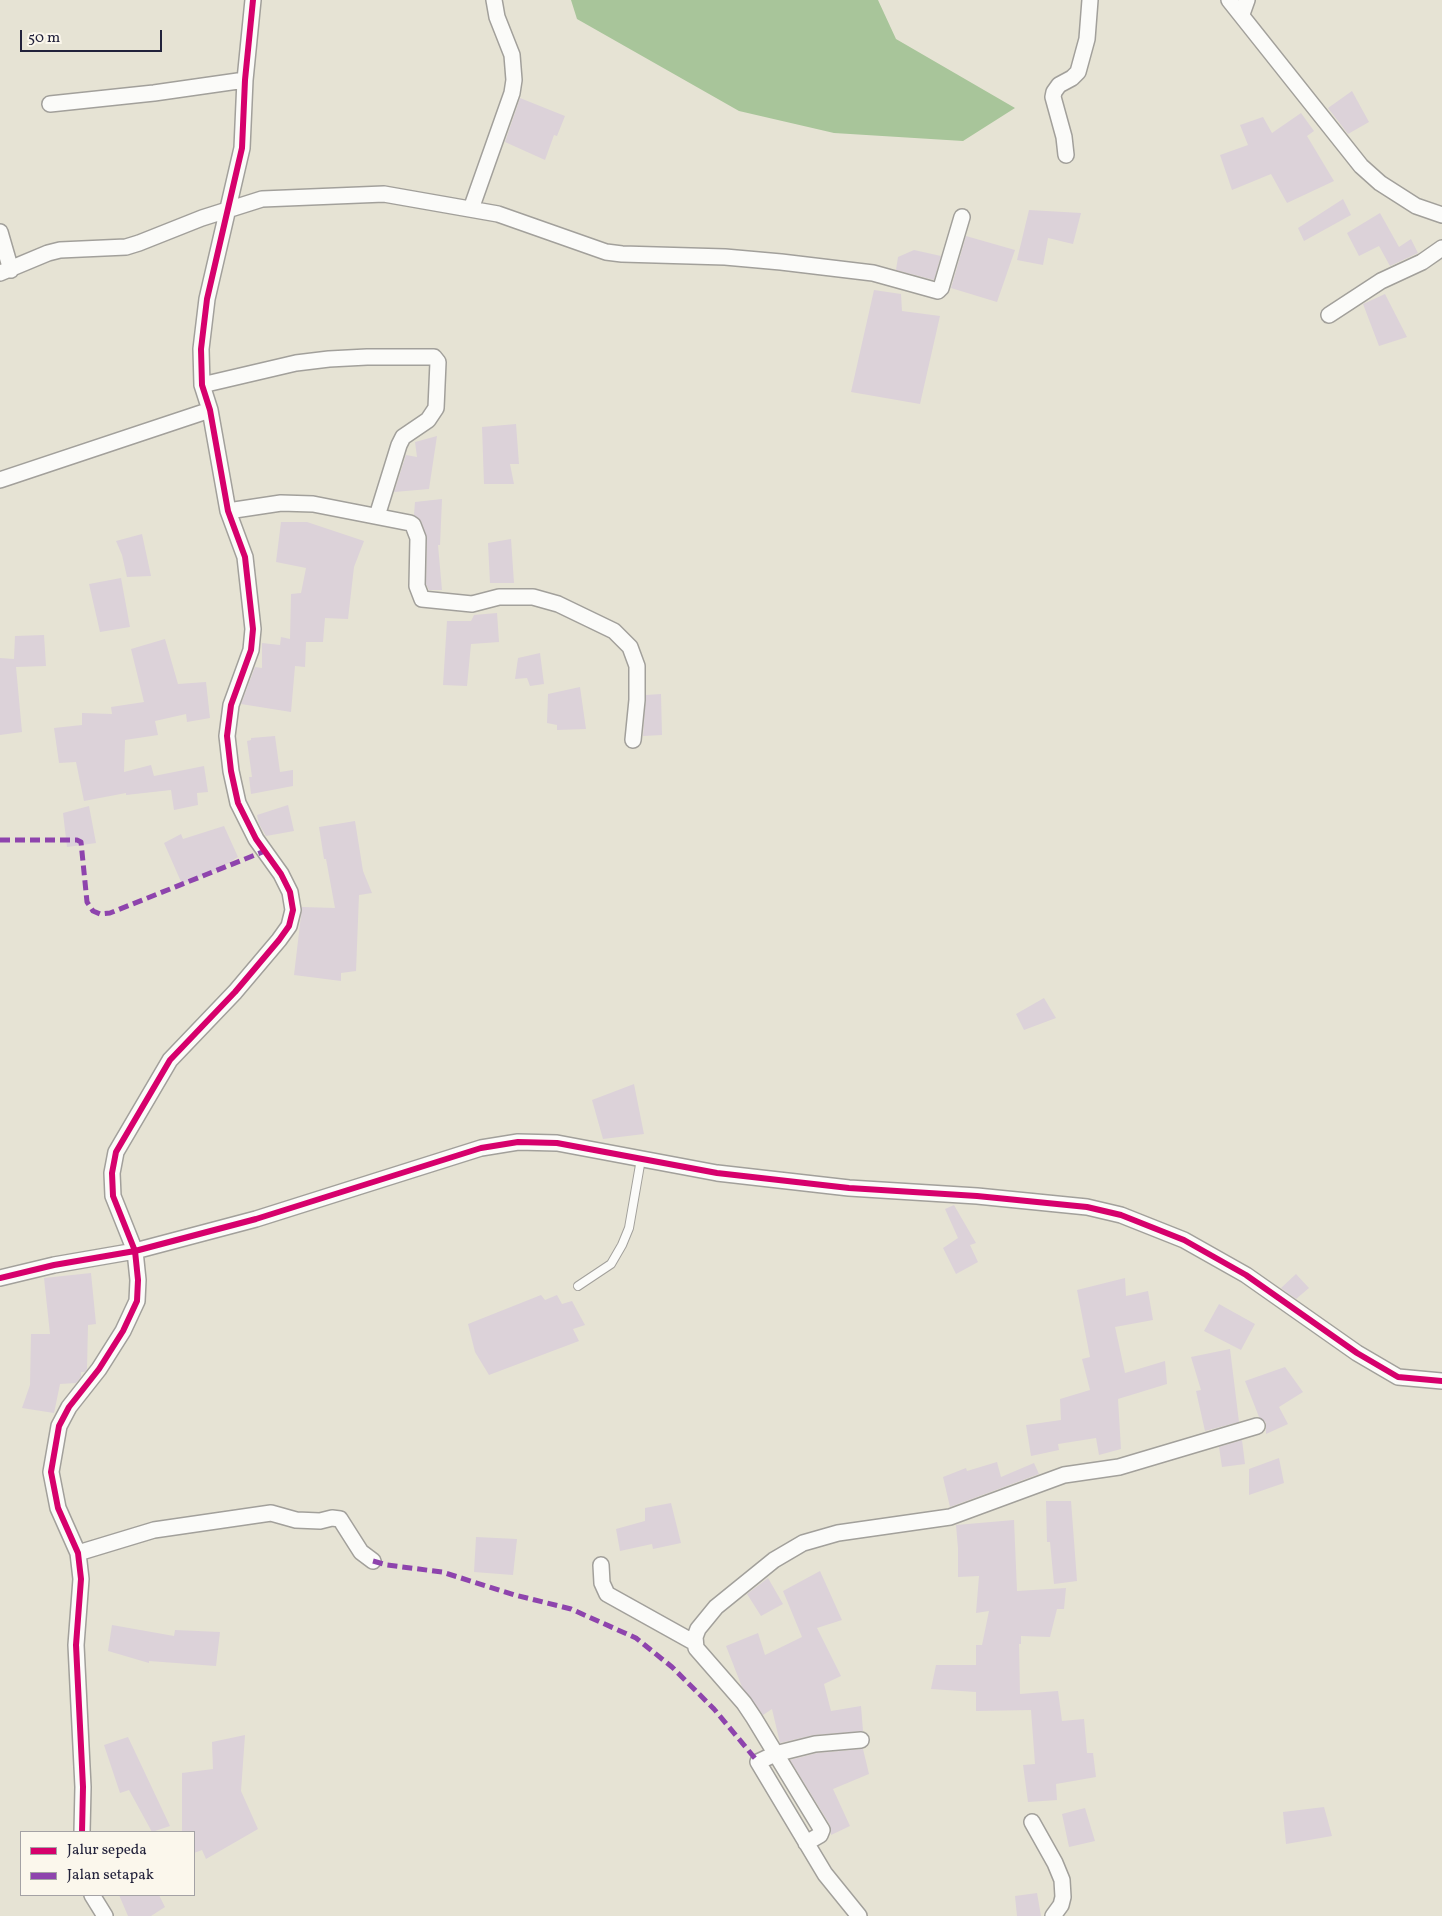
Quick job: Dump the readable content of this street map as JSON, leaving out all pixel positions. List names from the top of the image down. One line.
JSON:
{"legend":["Jalur sepeda","Jalan setapak"],"scale_bar":"50 m"}
